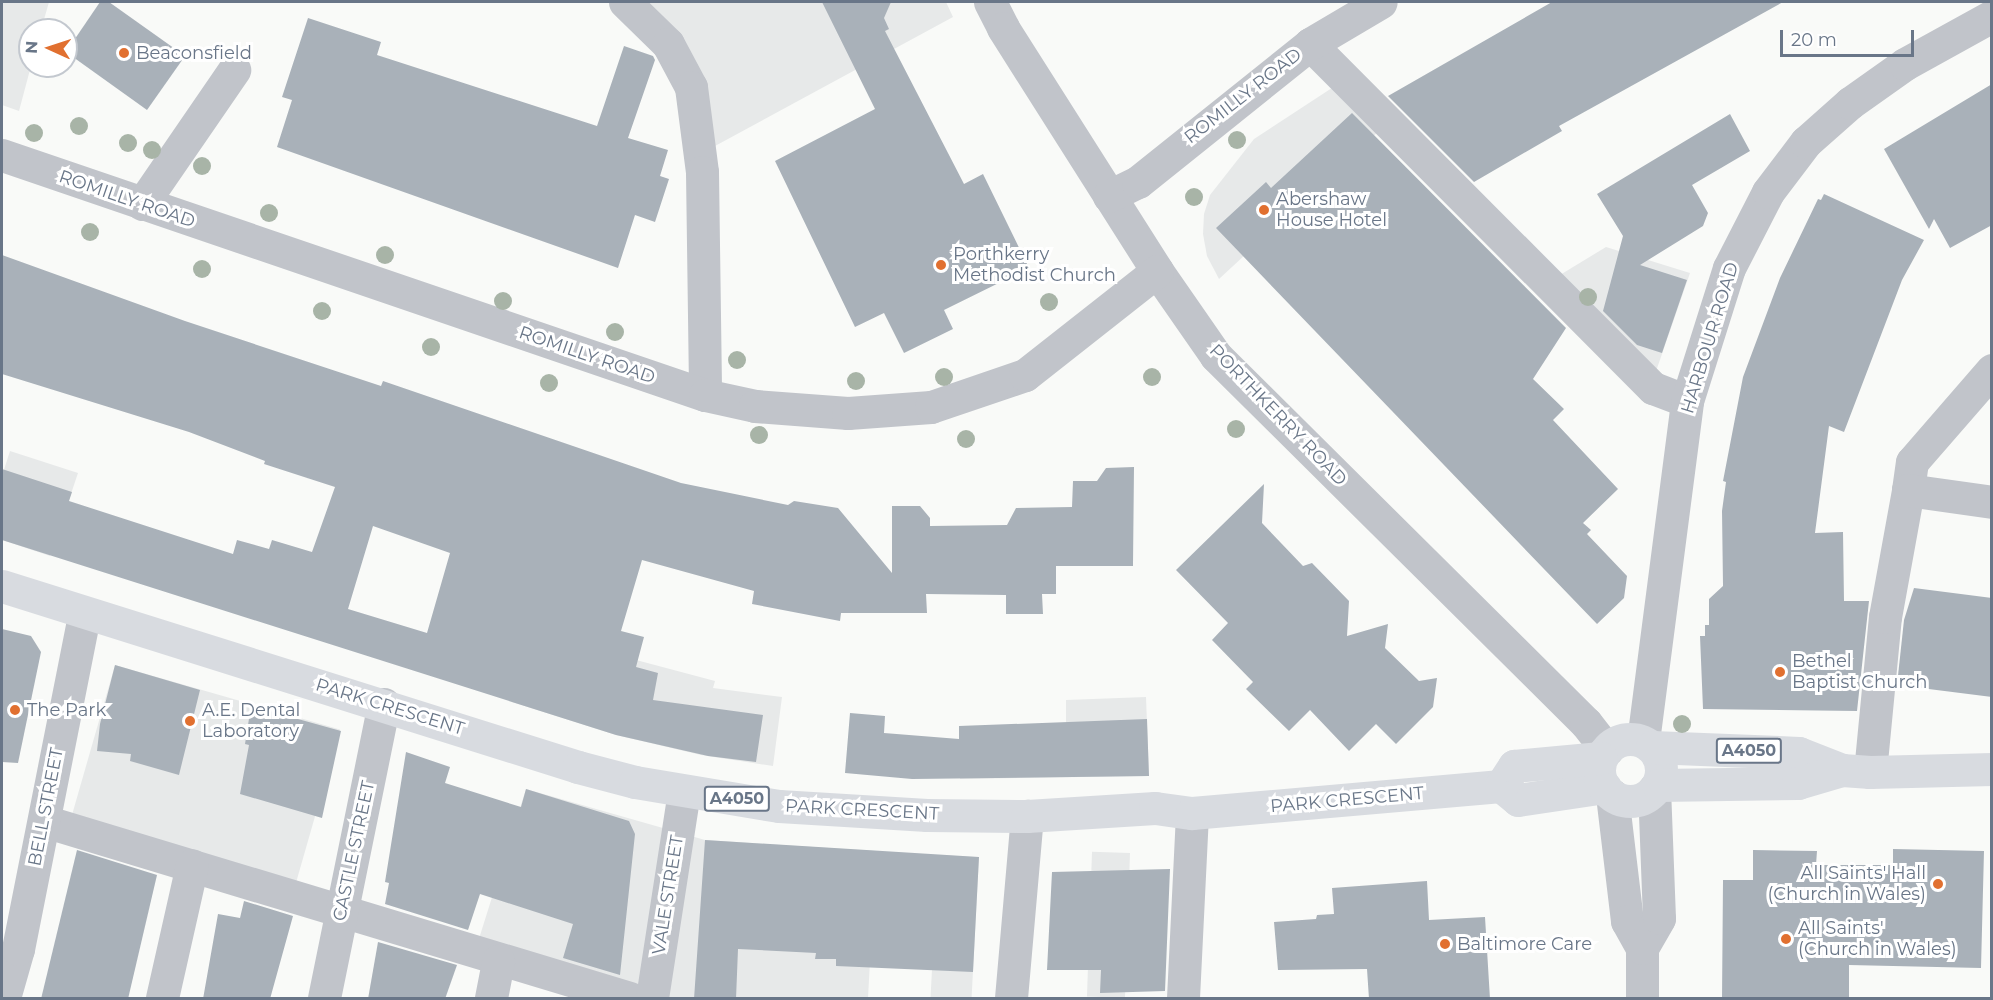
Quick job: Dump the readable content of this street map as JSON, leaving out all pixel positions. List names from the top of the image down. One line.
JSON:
{"streets":{"main road":["PARK CRESCENT","A4050"],"street":["ROMILLY ROAD","HARBOUR ROAD","PORTHKERRY ROAD","BELL STREET","CASTLE STREET","VALE STREET"]},"crossings":[["ROMILLY ROAD","PORTHKERRY ROAD"],["HARBOUR ROAD","PORTHKERRY ROAD"],["HARBOUR ROAD","PARK CRESCENT"],["HARBOUR ROAD","A4050"],["PORTHKERRY ROAD","PARK CRESCENT"],["PORTHKERRY ROAD","A4050"],["PARK CRESCENT","A4050"],["PARK CRESCENT","BELL STREET"],["PARK CRESCENT","CASTLE STREET"],["PARK CRESCENT","VALE STREET"]],"places":["Beaconsfield","Abershaw House Hotel","Porthkerry Methodist Church","Bethel Baptist Church","The Park","A.E. Dental Laboratory","All Saints' Hall (Church in Wales)","All Saints' (Church in Wales)","Baltimore Care"],"scale_bar":"20 m","north":"left"}
